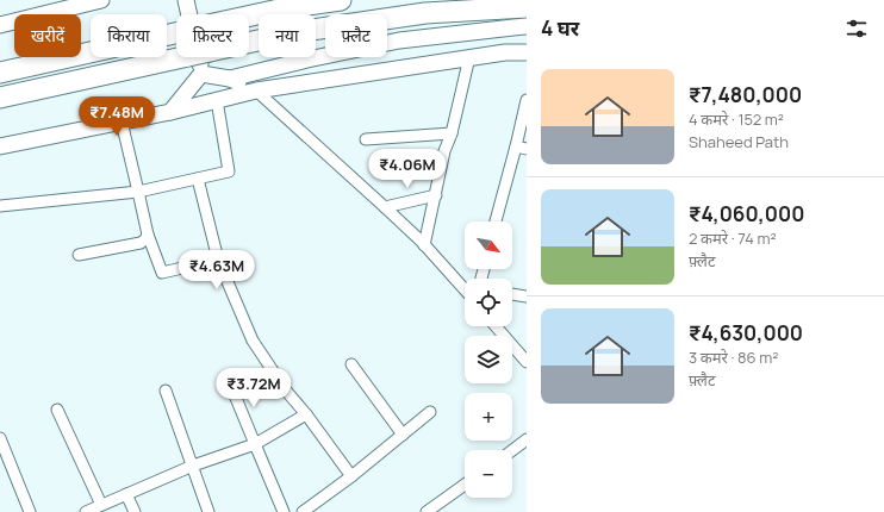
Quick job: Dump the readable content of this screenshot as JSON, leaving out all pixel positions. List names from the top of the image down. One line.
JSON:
{"north":"bottom right","page":{"heading":"4 घर","chip":["खरीदें","किराया","फ़िल्टर","नया","फ़्लैट"],"list":[{"name":"₹7,480,000","note":"4 कमरे · 152 m² · Shaheed Path"},{"name":"₹4,060,000","note":"2 कमरे · 74 m² · फ़्लैट"},{"name":"₹4,630,000","note":"3 कमरे · 86 m² · फ़्लैट"}],"price":["₹7.48M","₹4.06M","₹4.63M","₹3.72M"],"map_buttons":["+","−"]}}
